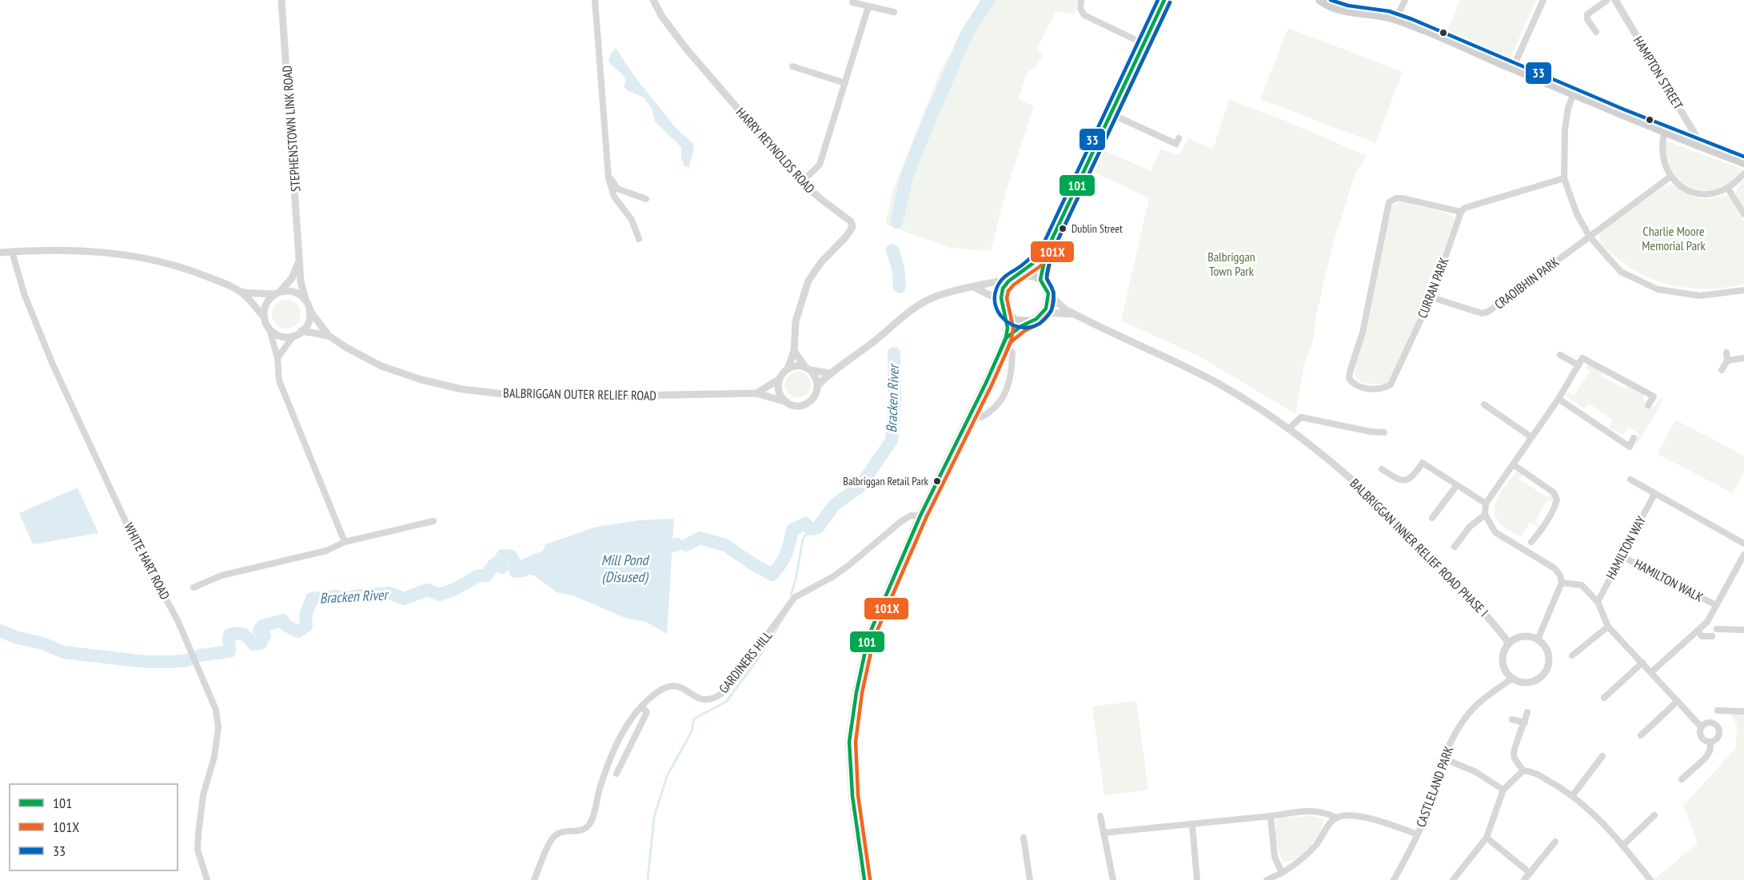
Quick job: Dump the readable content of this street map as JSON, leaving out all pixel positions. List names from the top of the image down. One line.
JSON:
{"streets":{"street":["HAMPTON STREET","STEPHENSTOWN LINK ROAD","HARRY REYNOLDS ROAD","CRAOIBHIN PARK","CURRAN PARK","BALBRIGGAN OUTER RELIEF ROAD","BALBRIGGAN INNER RELIEF ROAD PHASE I","HAMILTON WAY","WHITE HART ROAD","HAMILTON WALK","GARDINERS HILL","CASTLELAND PARK"]},"crossings":[["STEPHENSTOWN LINK ROAD","BALBRIGGAN OUTER RELIEF ROAD"],["HARRY REYNOLDS ROAD","BALBRIGGAN OUTER RELIEF ROAD"],["CRAOIBHIN PARK","CURRAN PARK"],["BALBRIGGAN INNER RELIEF ROAD PHASE I","CASTLELAND PARK"],["HAMILTON WAY","HAMILTON WALK"]],"water":["Bracken River","Mill Pond (Disused)"],"parks":["Charlie Moore Memorial Park","Balbriggan Town Park"],"places":["Dublin Street","Balbriggan Retail Park"],"lines":["transit line 101","transit line 33","transit line 101X"],"legend":["101","101X","33"]}
